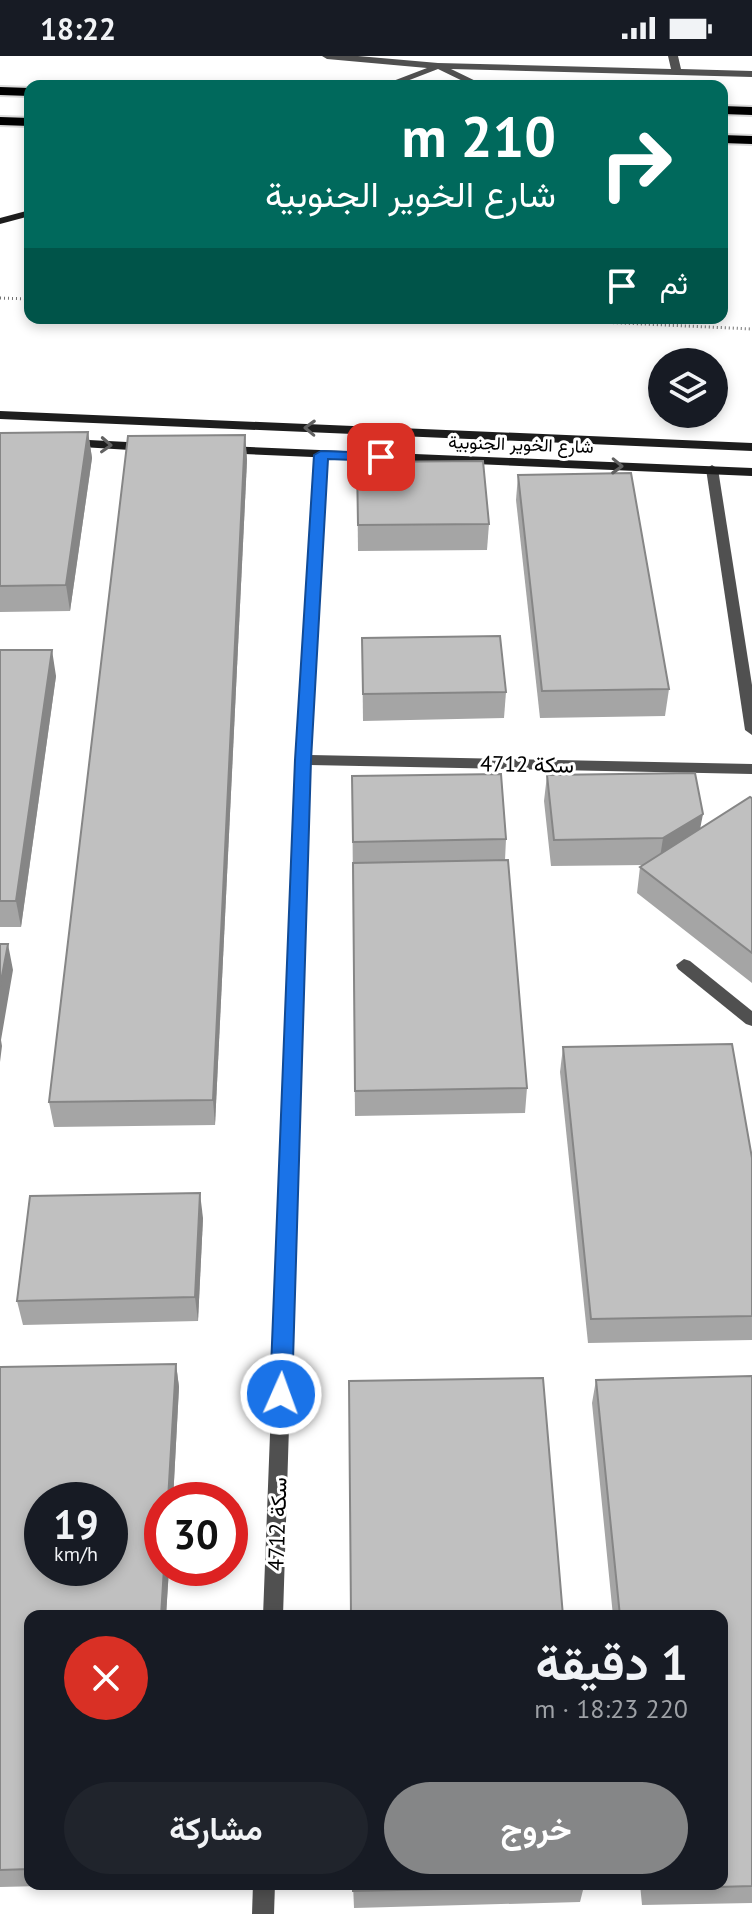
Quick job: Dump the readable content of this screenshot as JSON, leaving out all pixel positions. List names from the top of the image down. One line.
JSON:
{"streets":{"street":["شارع الخوير الجنوبية","سكة 4712"]},"crossings":[["شارع الخوير الجنوبية","سكة 4712"]],"page":{"status":"18:22","turn":["210 m","شارع الخوير الجنوبية"],"then":"ثم","speed":"19 km/h","limit":"30","heading":["1 دقيقة","220 m · 18:23"],"buttons":["خروج","مشاركة"]}}
